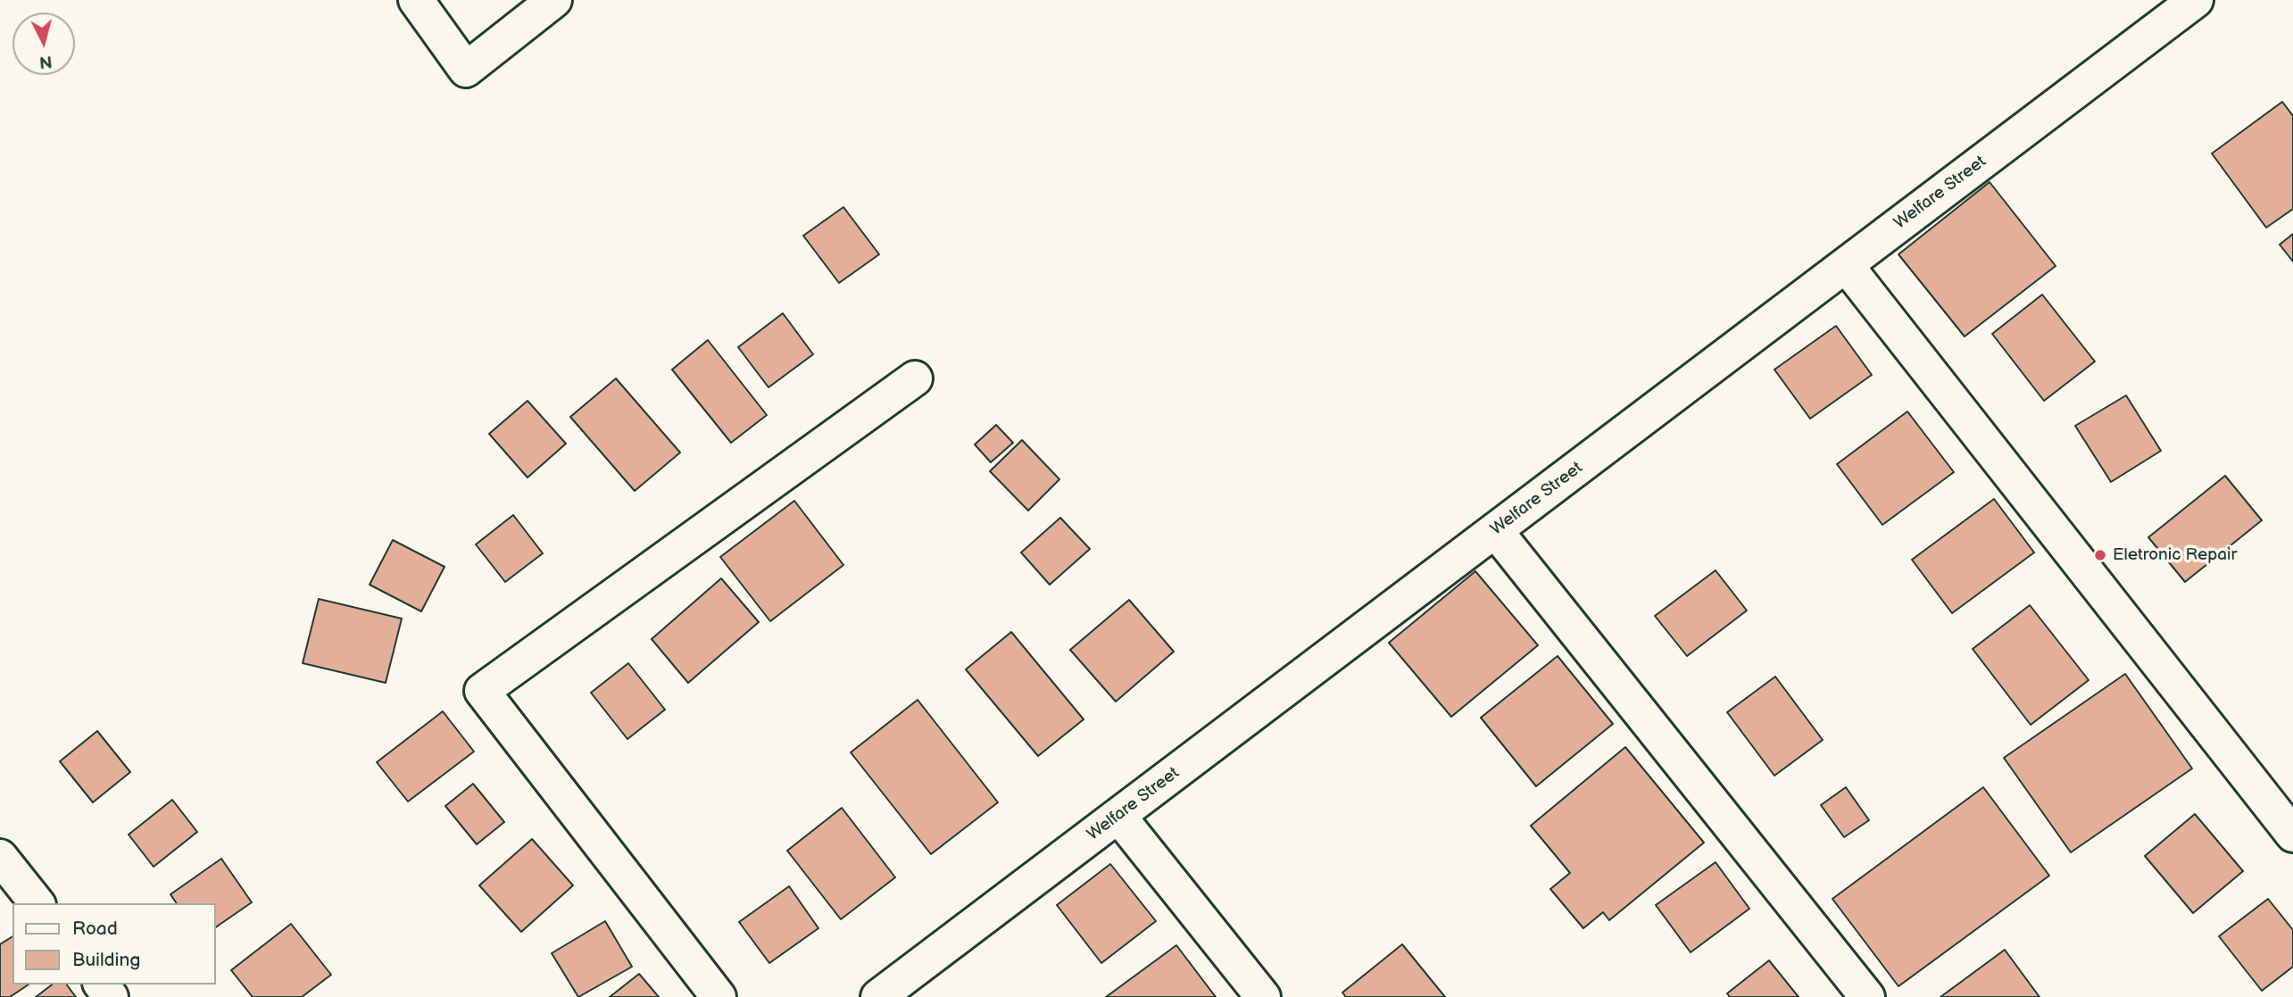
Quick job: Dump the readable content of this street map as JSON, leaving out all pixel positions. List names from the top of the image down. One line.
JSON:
{"streets":{"street":["Welfare Street"]},"places":["Eletronic Repair"],"legend":["Road","Building"],"north":"bottom"}
